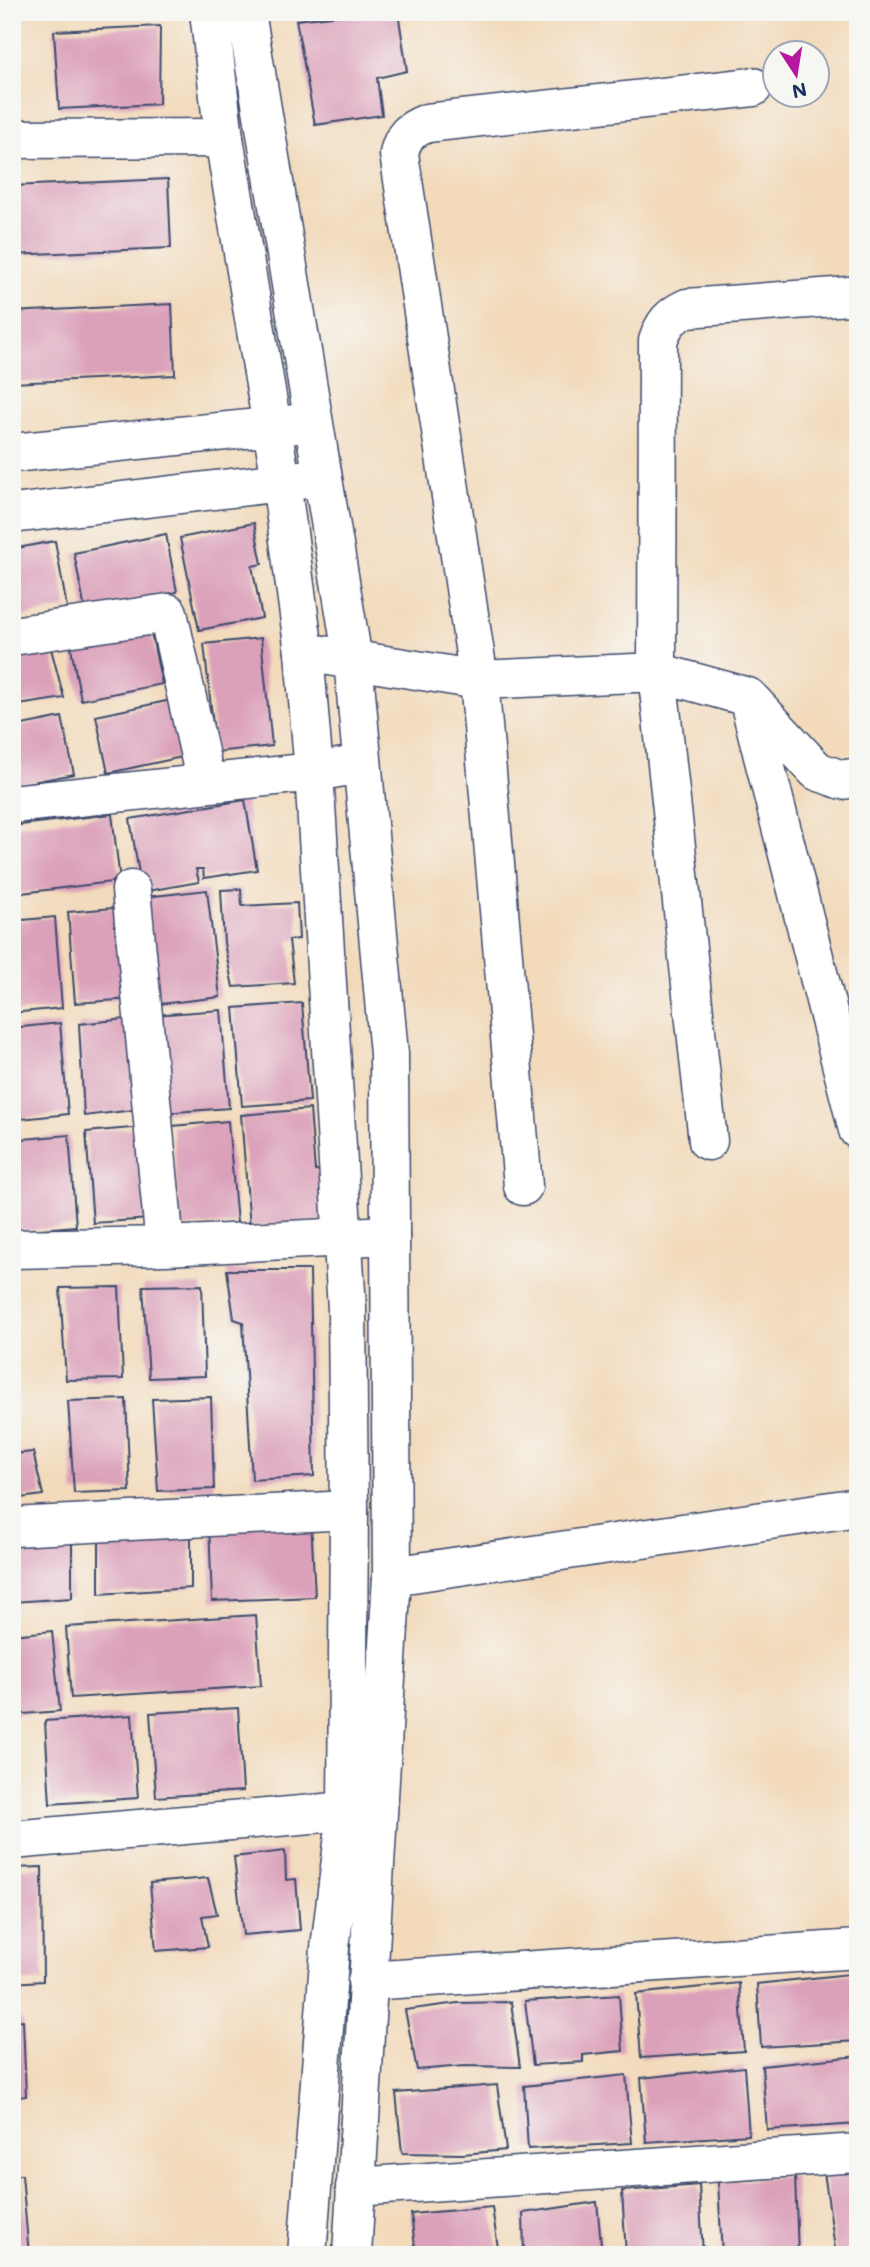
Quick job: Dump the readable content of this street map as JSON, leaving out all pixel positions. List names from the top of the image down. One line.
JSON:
{"north":"bottom"}
